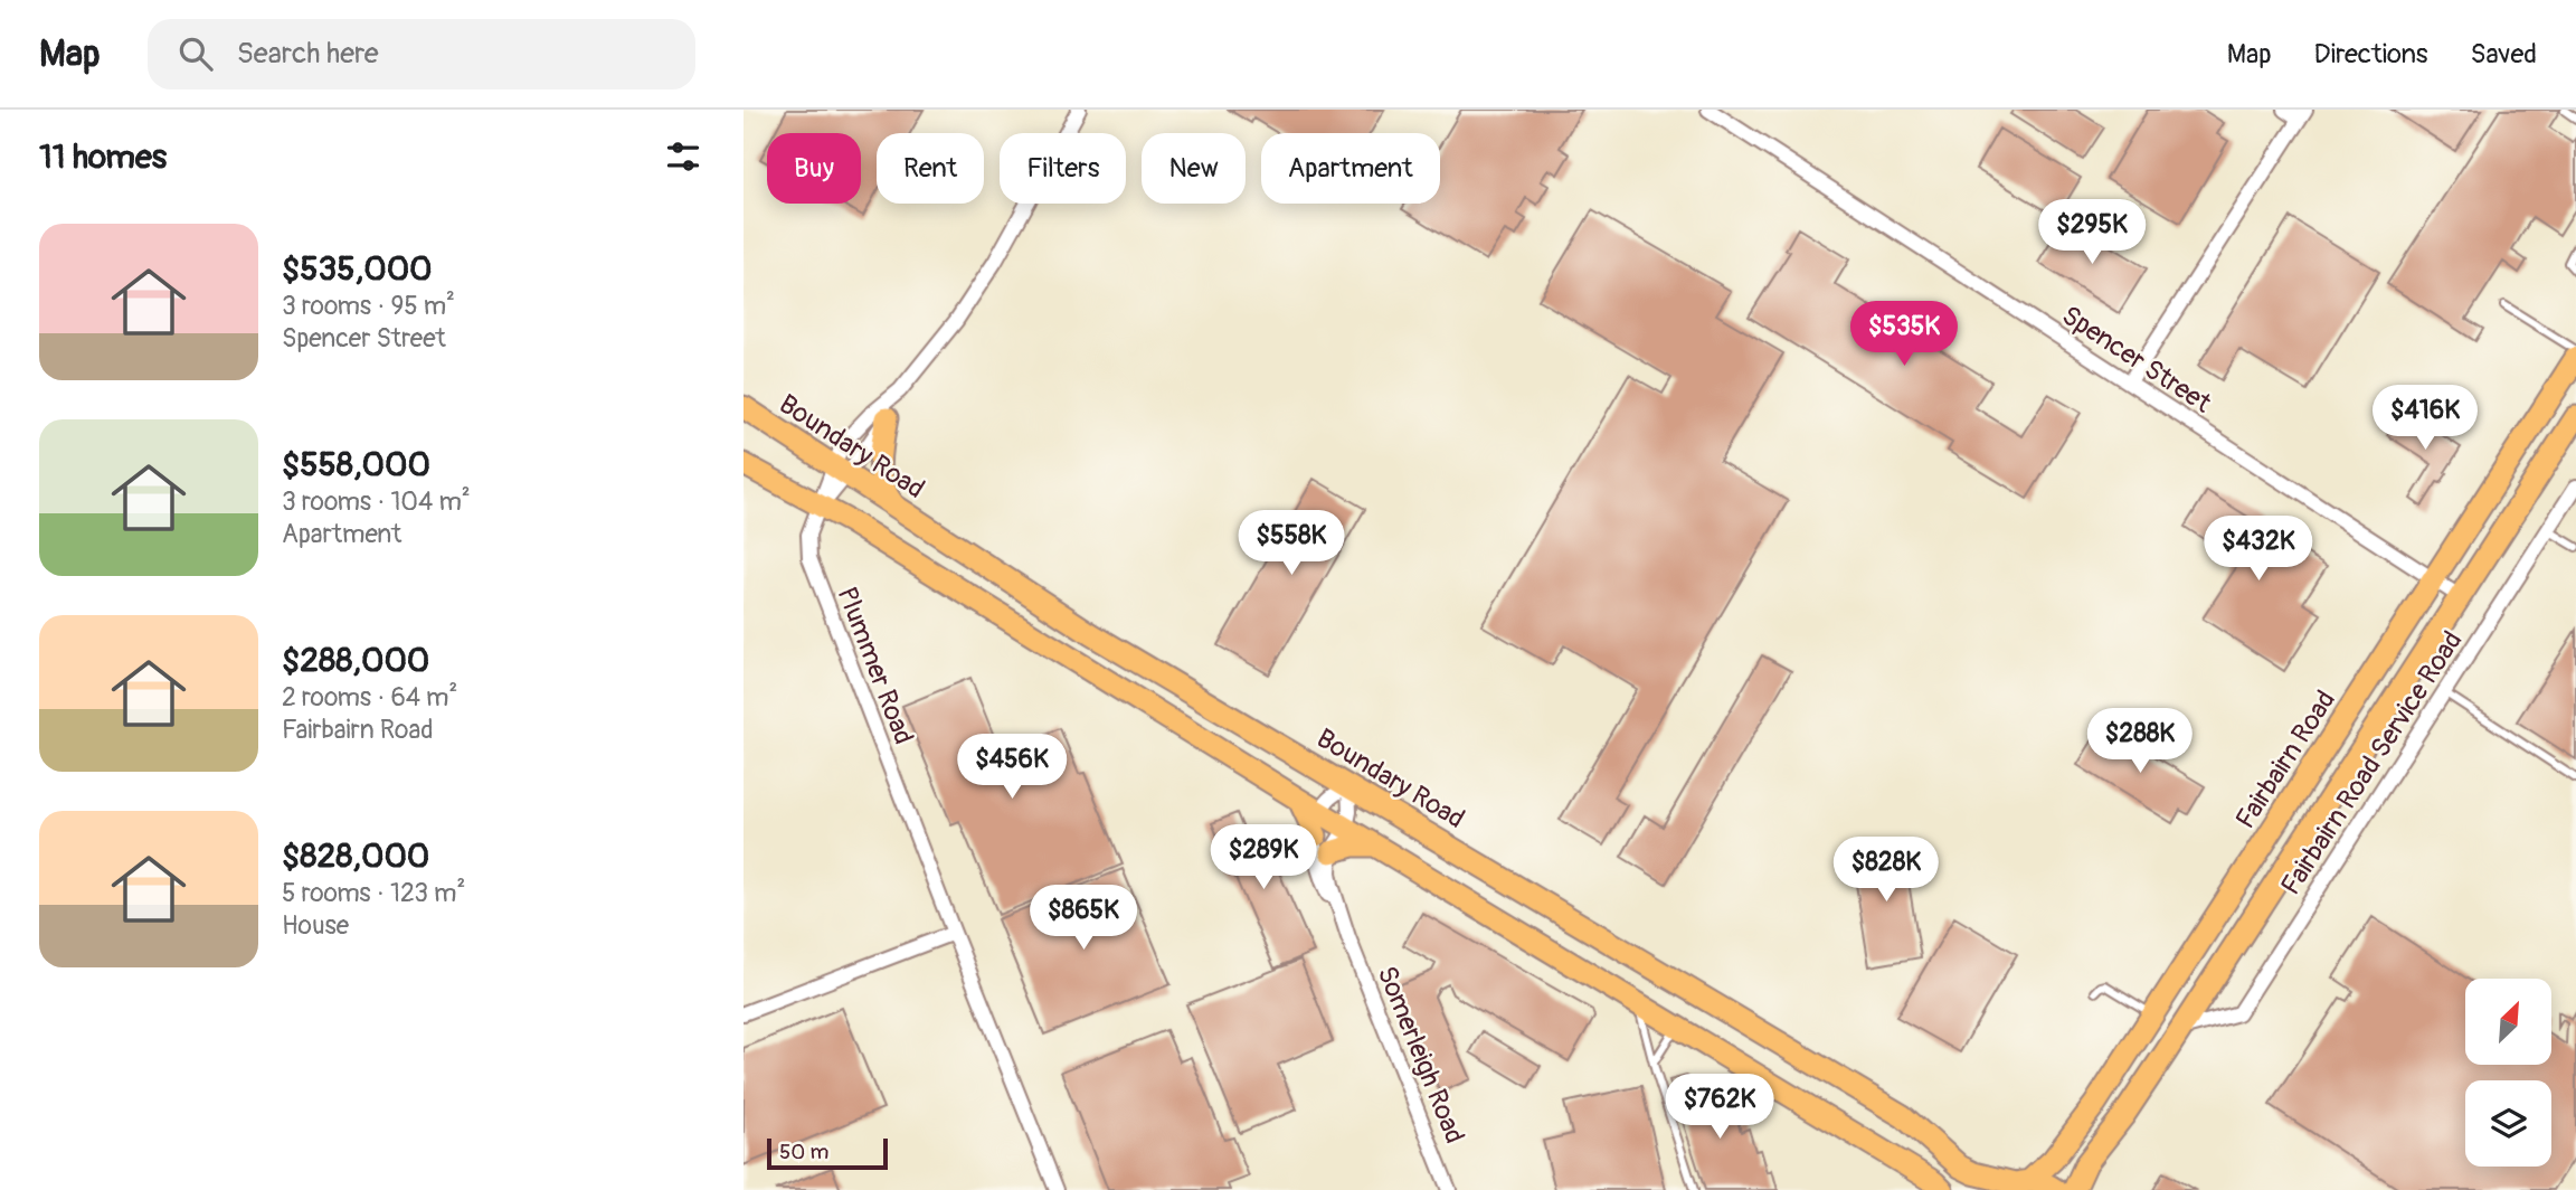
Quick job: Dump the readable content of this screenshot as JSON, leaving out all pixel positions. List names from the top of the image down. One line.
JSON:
{"streets":{"main road":["Boundary Road","Fairbairn Road"],"street":["Spencer Street","Plummer Road","Fairbairn Road Service Road","Somerleigh Road"]},"crossings":[["Spencer Street","Fairbairn Road"],["Boundary Road","Plummer Road"],["Boundary Road","Fairbairn Road"]],"scale_bar":"50 m","north":"top right","page":{"header":"Map","search":"Search here","nav":["Map","Directions","Saved"],"heading":"11 homes","chip":["Buy","Rent","Filters","New","Apartment"],"price":["$295K","$535K","$416K","$558K","$432K","$288K","$456K","$289K","$828K","$865K","$762K"],"list":[{"name":"$535,000","note":"3 rooms · 95 m² · Spencer Street"},{"name":"$558,000","note":"3 rooms · 104 m² · Apartment"},{"name":"$288,000","note":"2 rooms · 64 m² · Fairbairn Road"},{"name":"$828,000","note":"5 rooms · 123 m² · House"}],"scale":"50 m"}}
